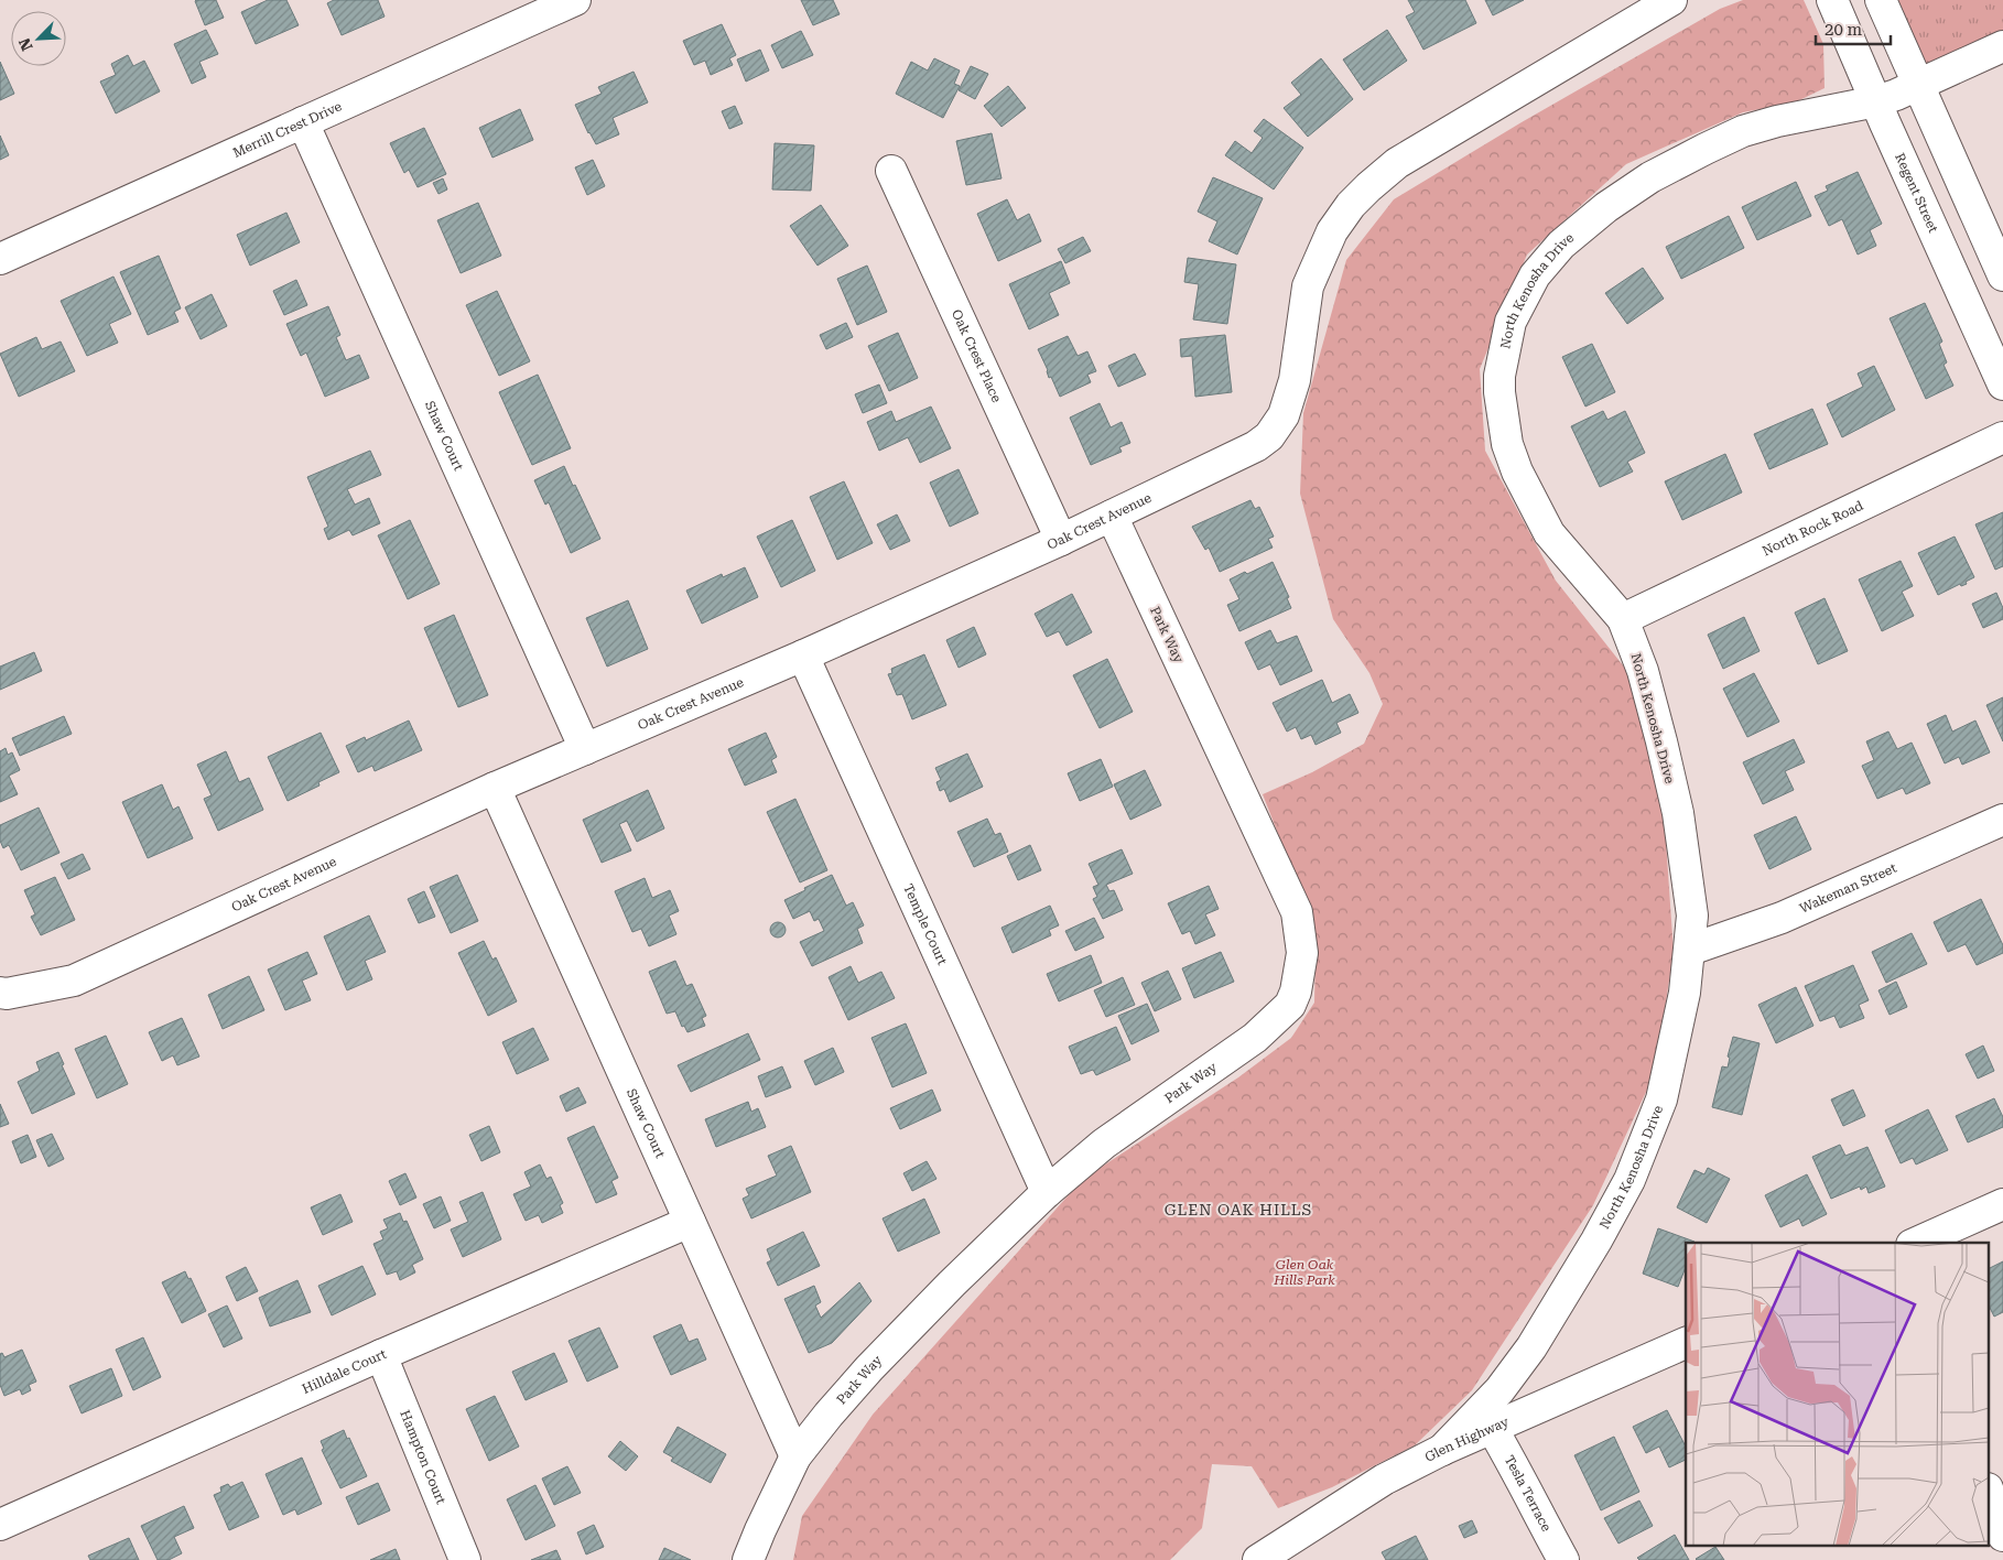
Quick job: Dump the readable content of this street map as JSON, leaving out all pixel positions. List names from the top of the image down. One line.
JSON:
{"streets":{"street":["Merrill Crest Drive","Regent Street","North Kenosha Drive","Oak Crest Place","Shaw Court","Oak Crest Avenue","North Rock Road","Park Way","Wakeman Street","Temple Court","Hilldale Court","Glen Highway","Hampton Court","Tesla Terrace"]},"crossings":[["Merrill Crest Drive","Shaw Court"],["Regent Street","North Kenosha Drive"],["North Kenosha Drive","North Rock Road"],["North Kenosha Drive","Wakeman Street"],["North Kenosha Drive","Glen Highway"],["Oak Crest Place","Oak Crest Avenue"],["Shaw Court","Oak Crest Avenue"],["Shaw Court","Park Way"],["Shaw Court","Hilldale Court"],["Oak Crest Avenue","Park Way"],["Oak Crest Avenue","Temple Court"],["Park Way","Temple Court"],["Hilldale Court","Hampton Court"],["Glen Highway","Tesla Terrace"]],"districts":["GLEN OAK HILLS"],"parks":["Glen Oak Hills Park"],"scale_bar":"20 m","north":"bottom left"}
